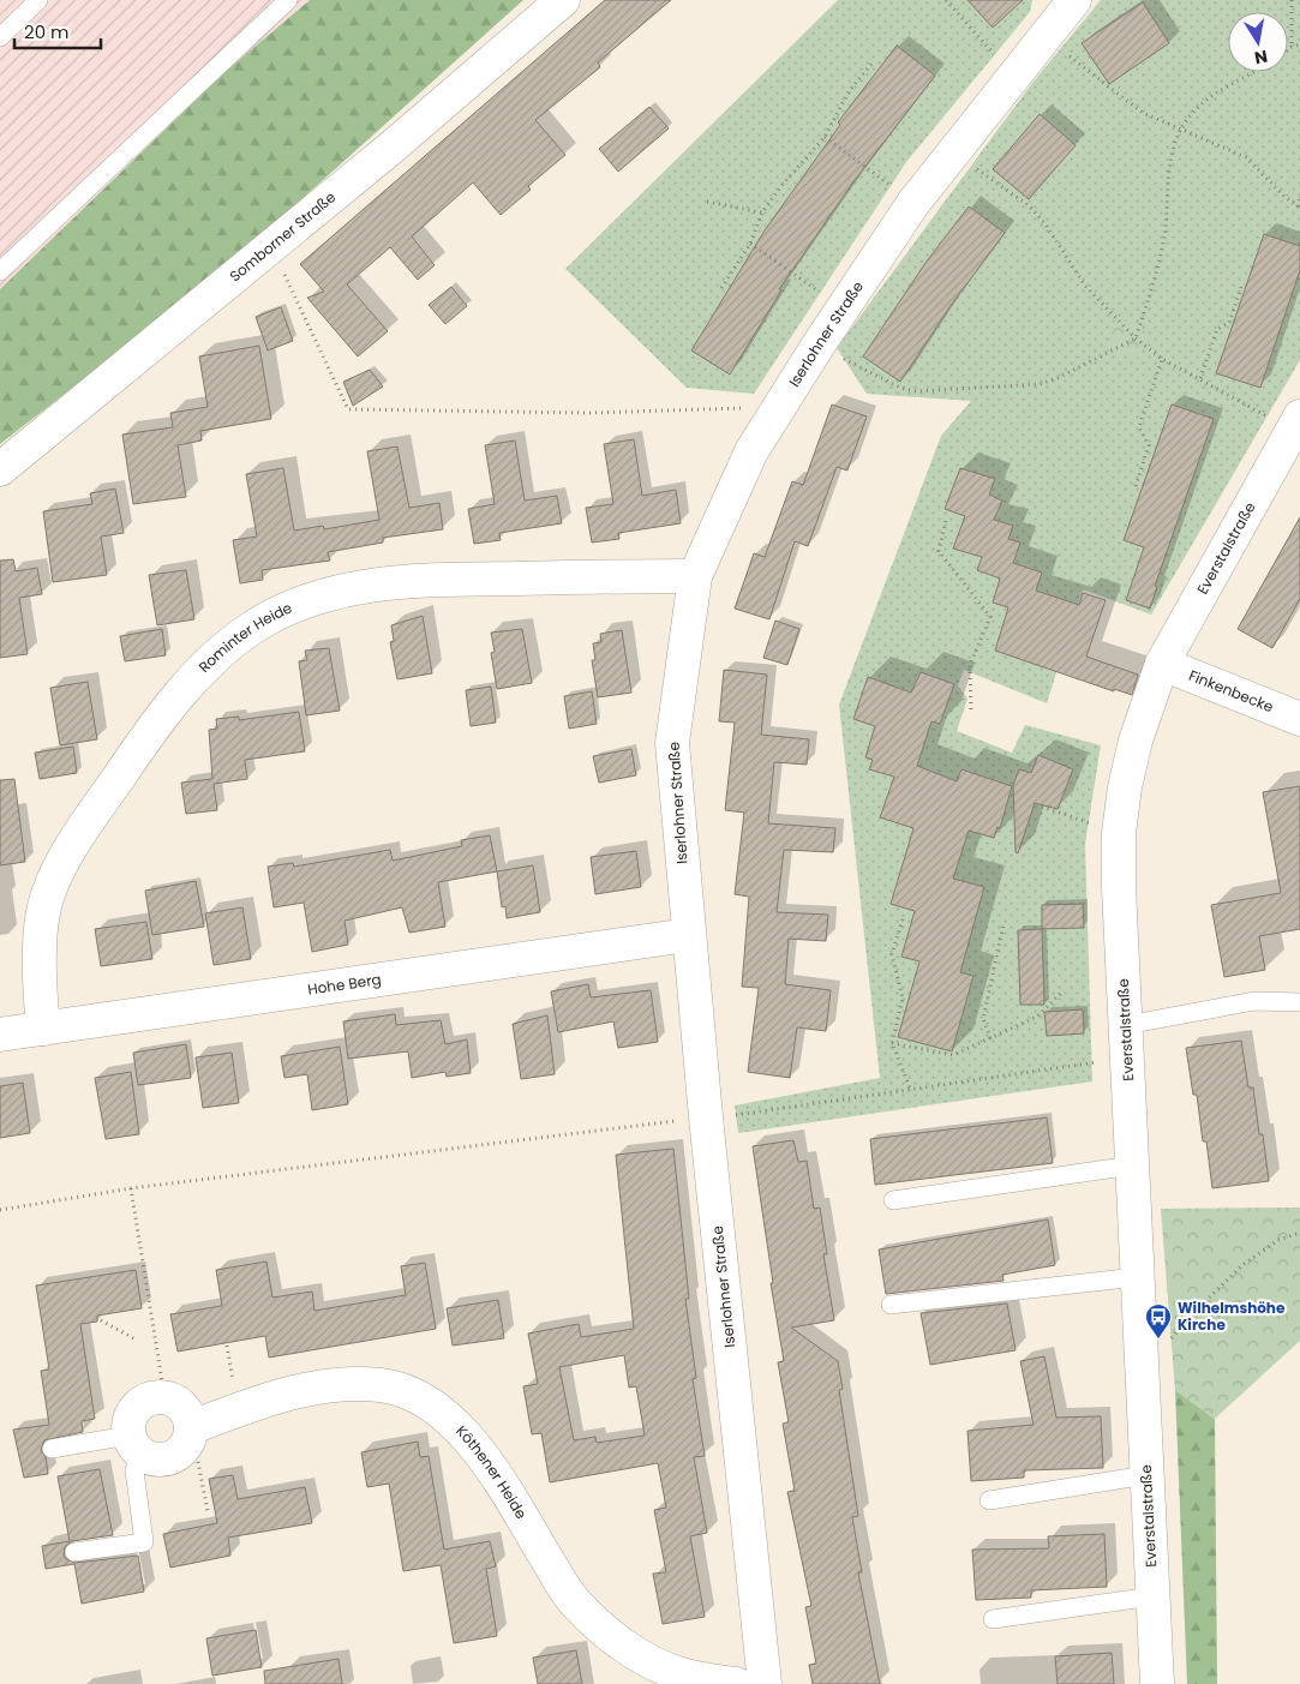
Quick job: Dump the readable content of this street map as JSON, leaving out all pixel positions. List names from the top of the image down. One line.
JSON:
{"streets":{"street":["Somborner Straße","Iserlohner Straße","Everstalstraße","Rominter Heide","Finkenbecke","Hohe Berg","Köthener Heide"]},"crossings":[["Iserlohner Straße","Rominter Heide"],["Iserlohner Straße","Hohe Berg"],["Everstalstraße","Finkenbecke"],["Rominter Heide","Hohe Berg"]],"places":{"bus stop":["Wilhelmshöhe Kirche"]},"scale_bar":"20 m","north":"bottom"}
